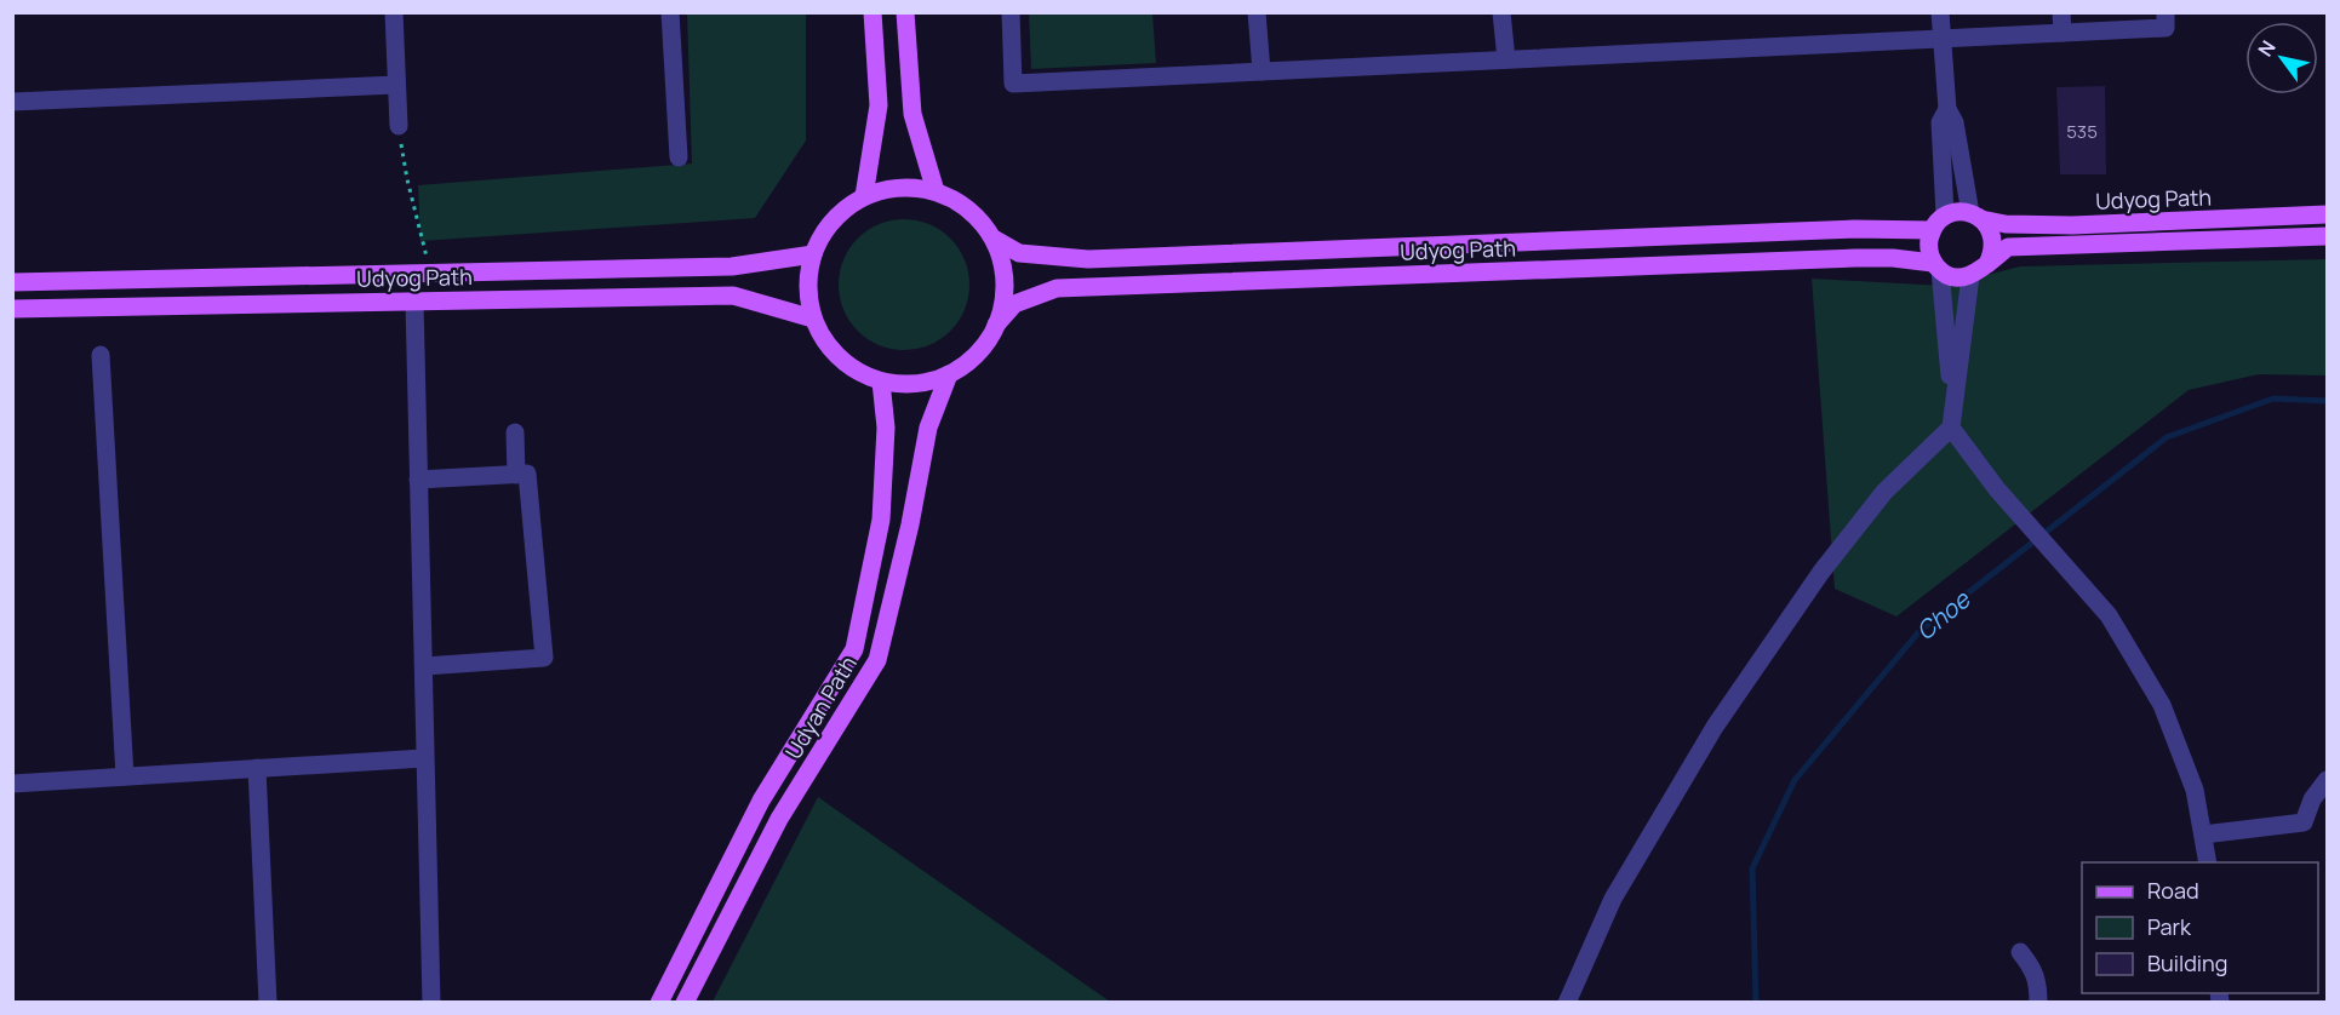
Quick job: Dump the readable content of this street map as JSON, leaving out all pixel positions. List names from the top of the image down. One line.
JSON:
{"streets":{"main road":["Udyog Path","Udyan Path"]},"crossings":[["Udyog Path","Udyan Path"]],"water":["Choe"],"house_numbers":["535"],"legend":["Road","Park","Building"],"north":"top left"}
